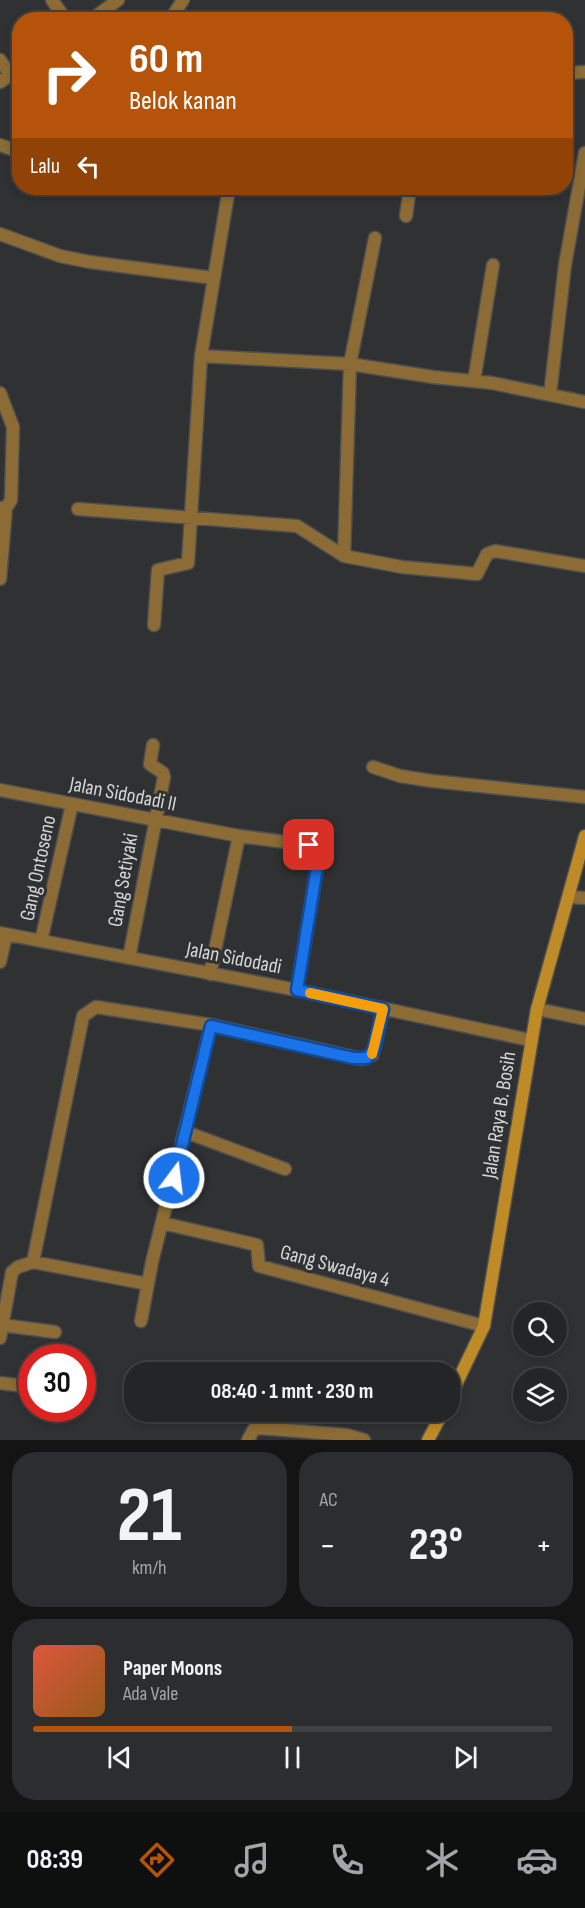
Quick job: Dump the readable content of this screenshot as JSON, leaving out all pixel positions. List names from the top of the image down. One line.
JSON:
{"streets":{"main road":["Jalan Raya B. Bosih"],"street":["Jalan Sidodadi II","Gang Ontoseno","Gang Setiyaki","Jalan Sidodadi","Gang Swadaya 4"]},"crossings":[["Jalan Sidodadi II","Gang Ontoseno"],["Jalan Sidodadi II","Gang Setiyaki"],["Jalan Sidodadi II","Jalan Sidodadi"],["Gang Ontoseno","Jalan Sidodadi"],["Gang Setiyaki","Jalan Sidodadi"],["Jalan Sidodadi","Jalan Raya B. Bosih"],["Jalan Raya B. Bosih","Gang Swadaya 4"]],"page":{"turn":["60 m","Belok kanan"],"then":"Lalu","limit":"30","trip":"08:40 · 1 mnt · 230 m","tile":[["21","km/h"],"AC"],"heat":["−","23°","+"],"song":["Paper Moons","Ada Vale"],"tabs":"08:39"}}
